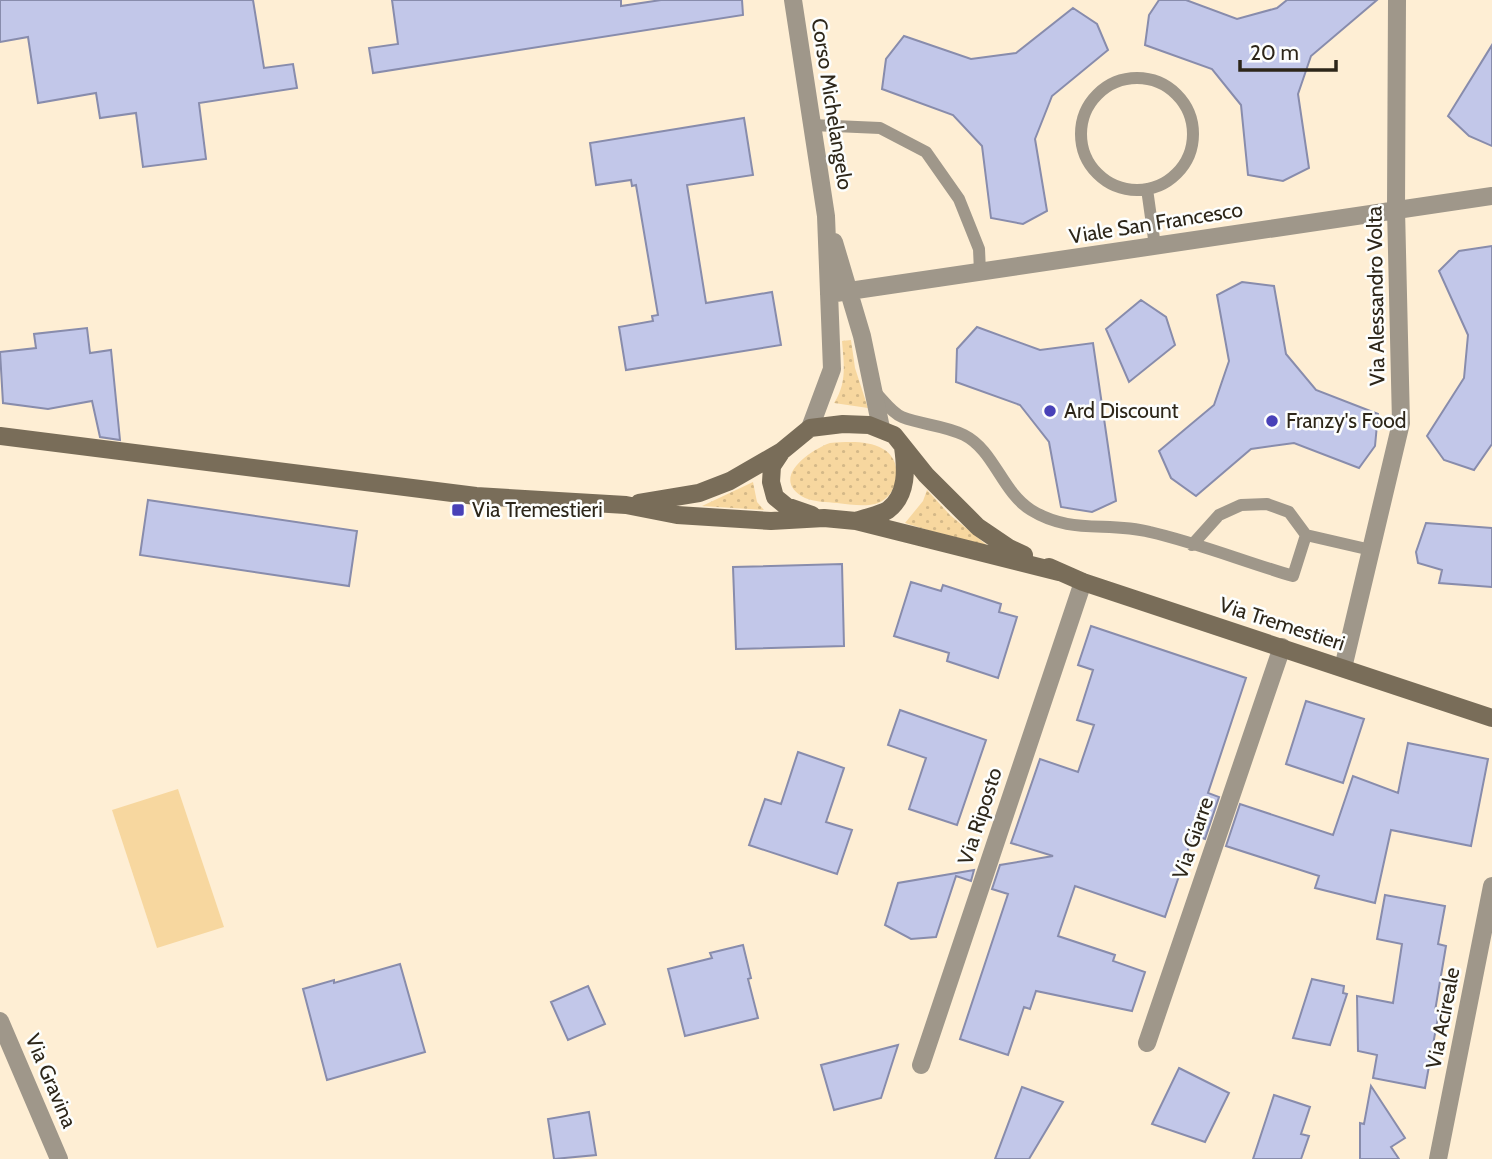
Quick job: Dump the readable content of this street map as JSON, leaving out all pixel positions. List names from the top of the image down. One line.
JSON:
{"streets":{"main road":["Via Tremestieri"],"street":["Corso Michelangelo","Viale San Francesco","Via Alessandro Volta","Via Riposto","Via Giarre","Via Acireale","Via Gravina"]},"crossings":[["Viale San Francesco","Via Alessandro Volta"],["Via Alessandro Volta","Via Tremestieri"],["Via Tremestieri","Via Riposto"],["Via Tremestieri","Via Giarre"]],"places":{"other":["Ard Discount","Franzy's Food"],"transit":["Via Tremestieri"]},"scale_bar":"20 m"}
